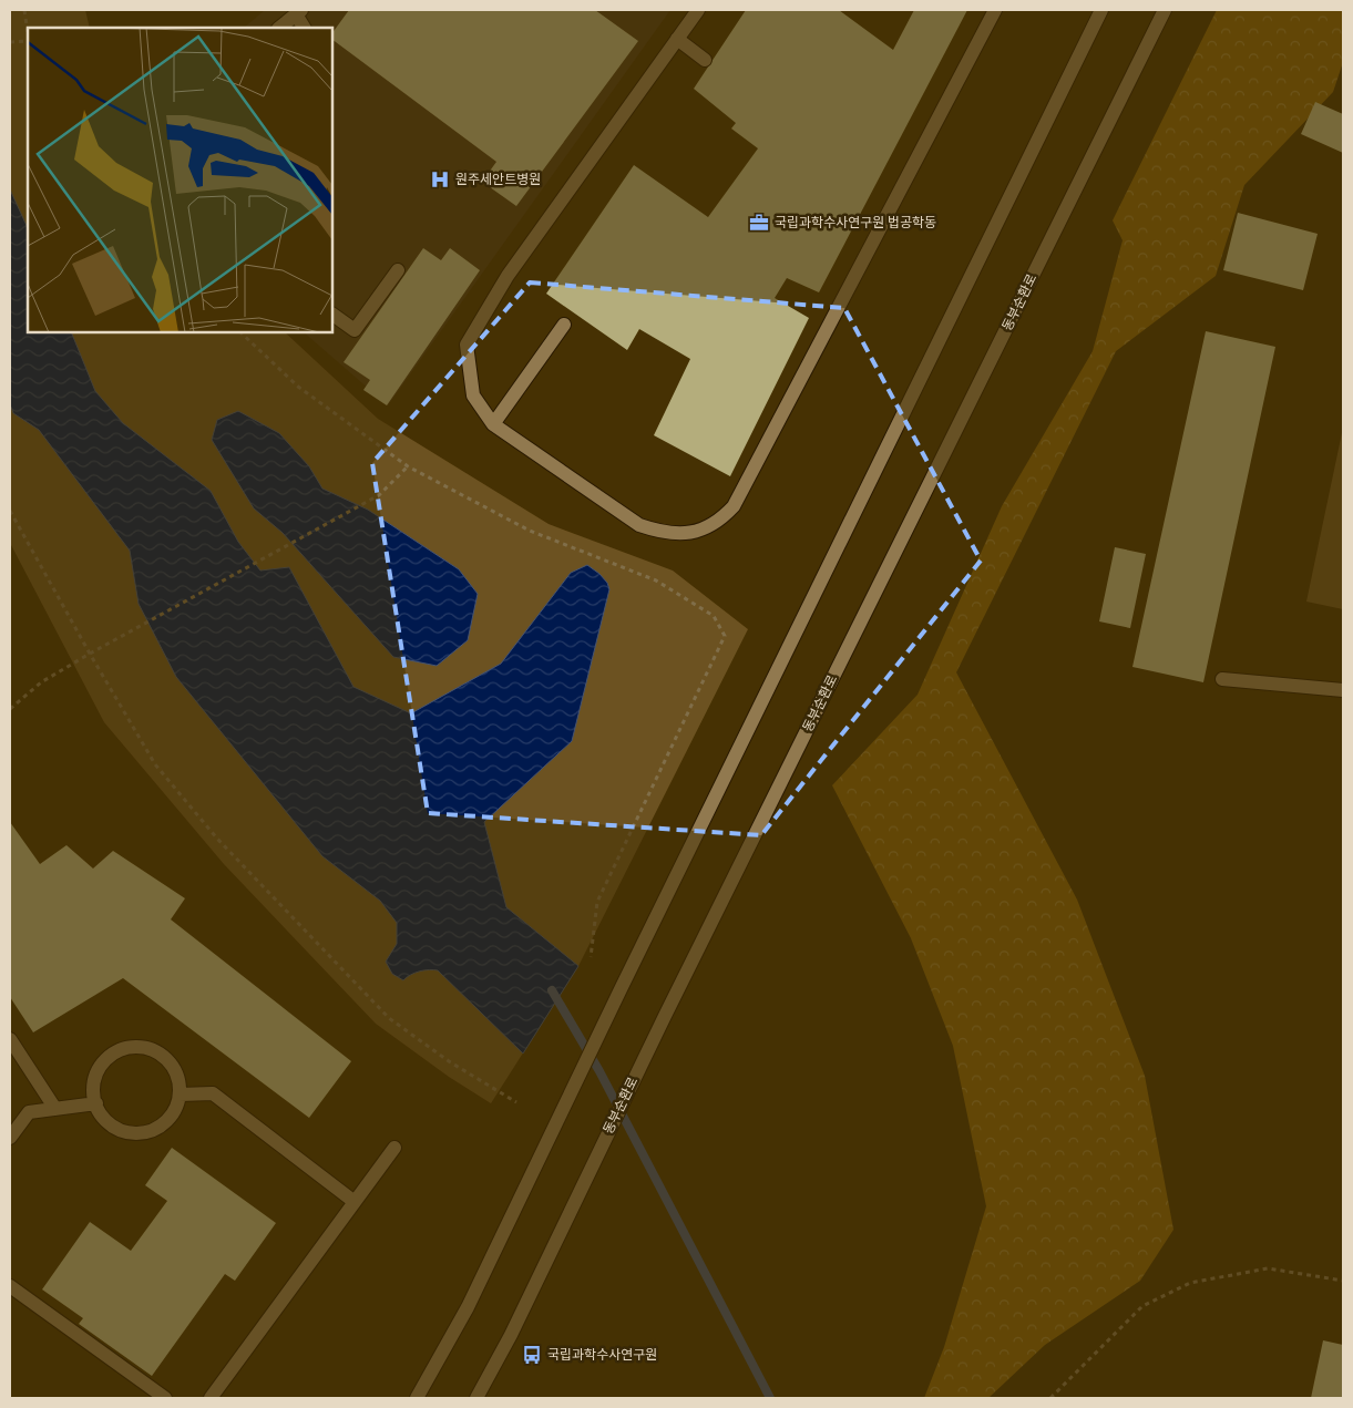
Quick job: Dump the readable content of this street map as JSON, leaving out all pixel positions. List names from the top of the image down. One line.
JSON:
{"streets":{"street":["동부순환로"]},"places":{"hospital":["원주세안트병원"],"office":["국립과학수사연구원 법공학동"],"bus stop":["국립과학수사연구원"]}}
